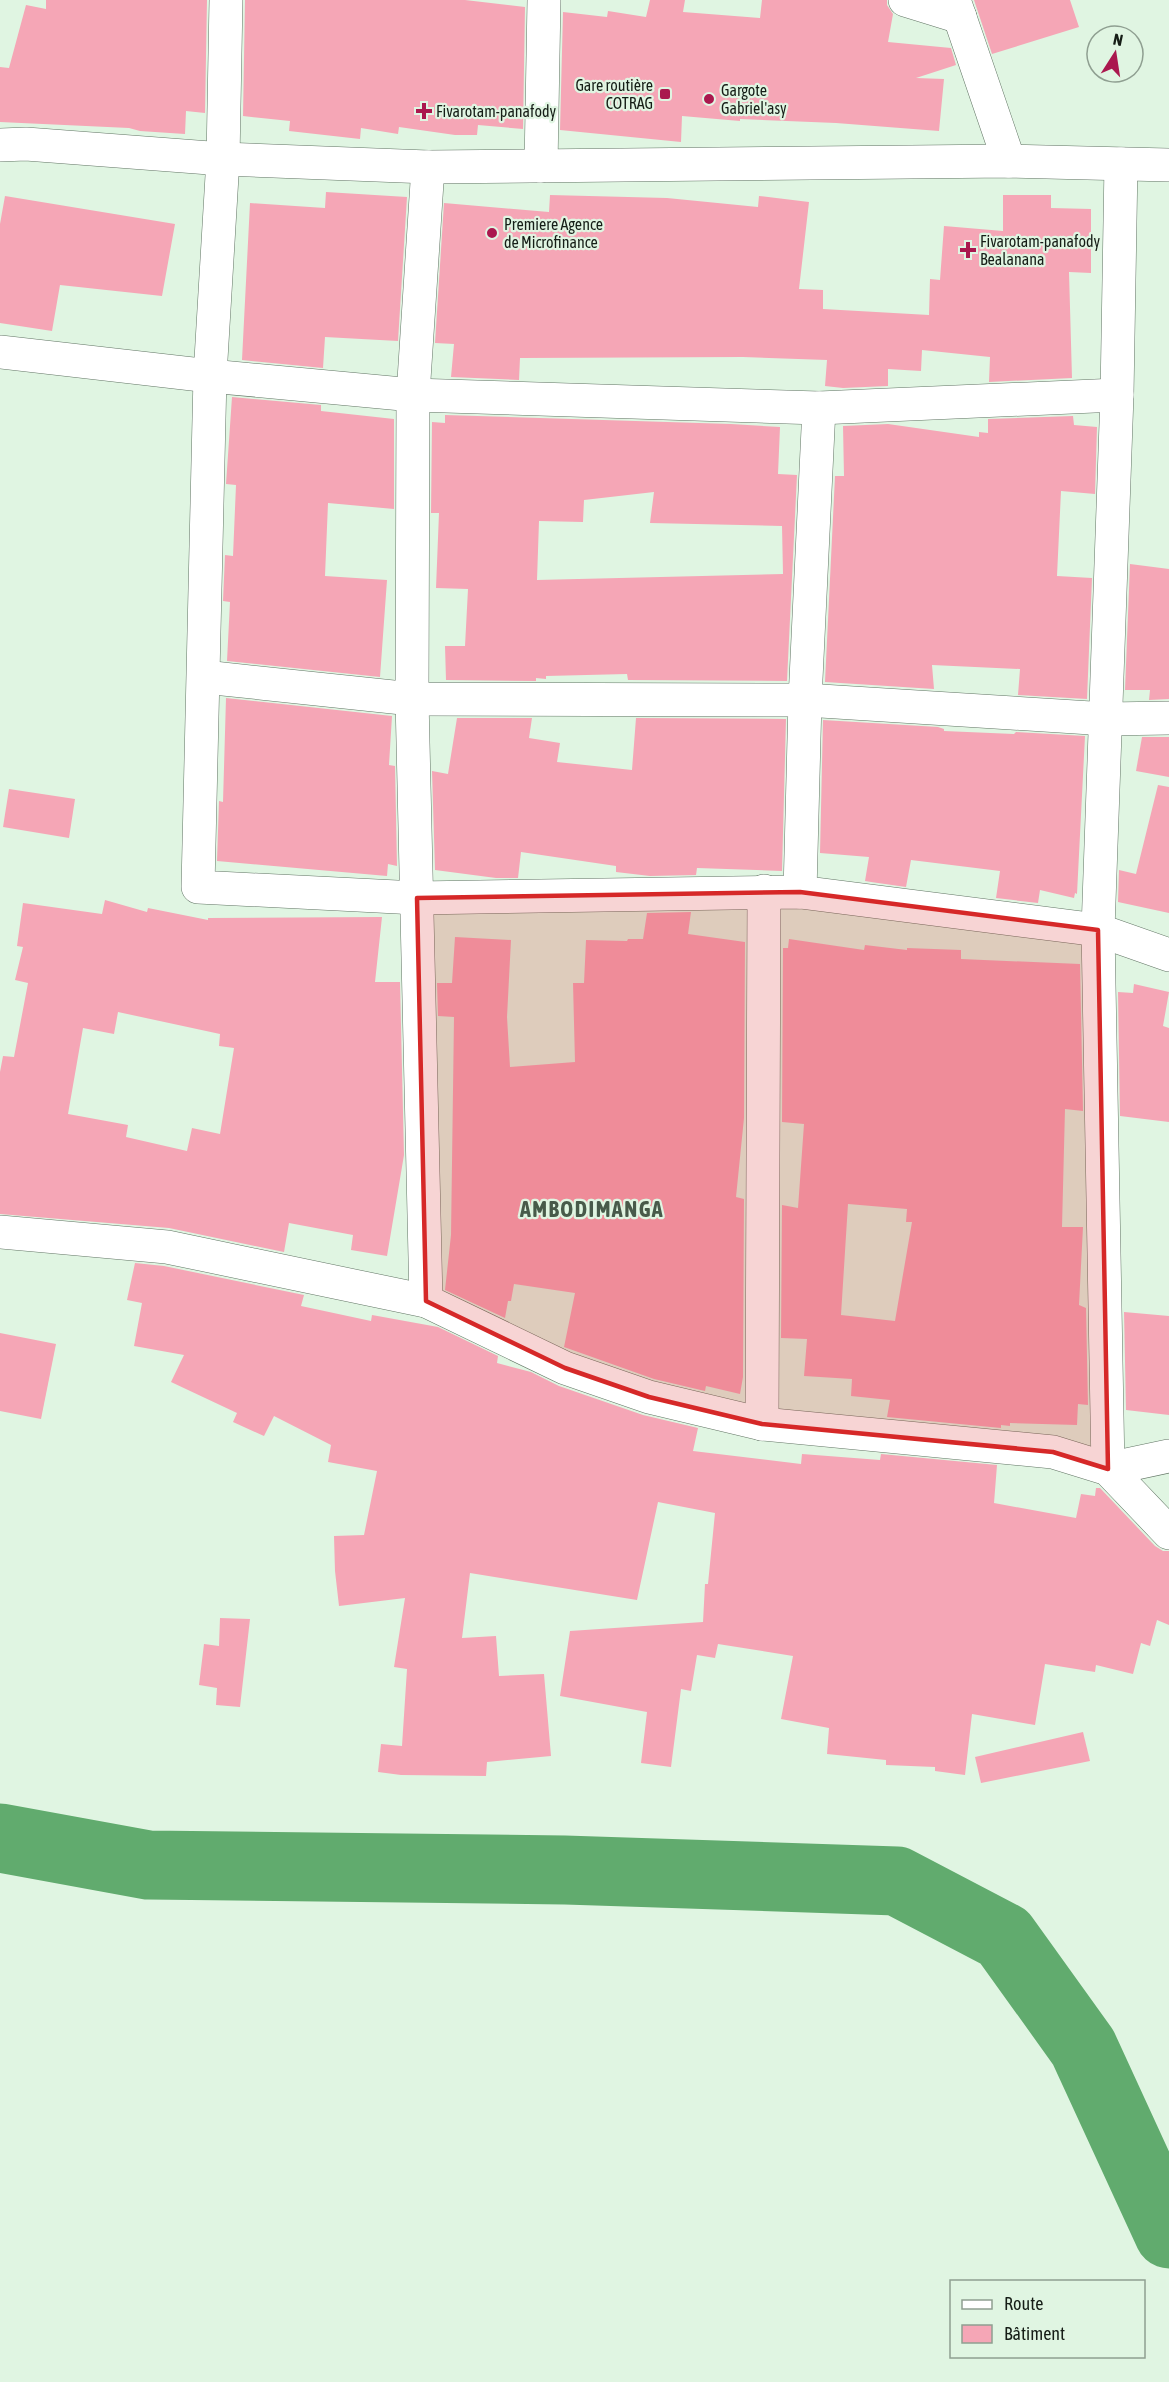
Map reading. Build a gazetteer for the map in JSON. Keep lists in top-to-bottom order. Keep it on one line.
{"districts":["AMBODIMANGA"],"places":{"transit":["Gare routière COTRAG"],"other":["Gargote Gabriel'asy","Premiere Agence de Microfinance"],"health":["Fivarotam-panafody","Fivarotam-panafody Bealanana"]},"legend":["Route","Bâtiment"],"north":"top"}
